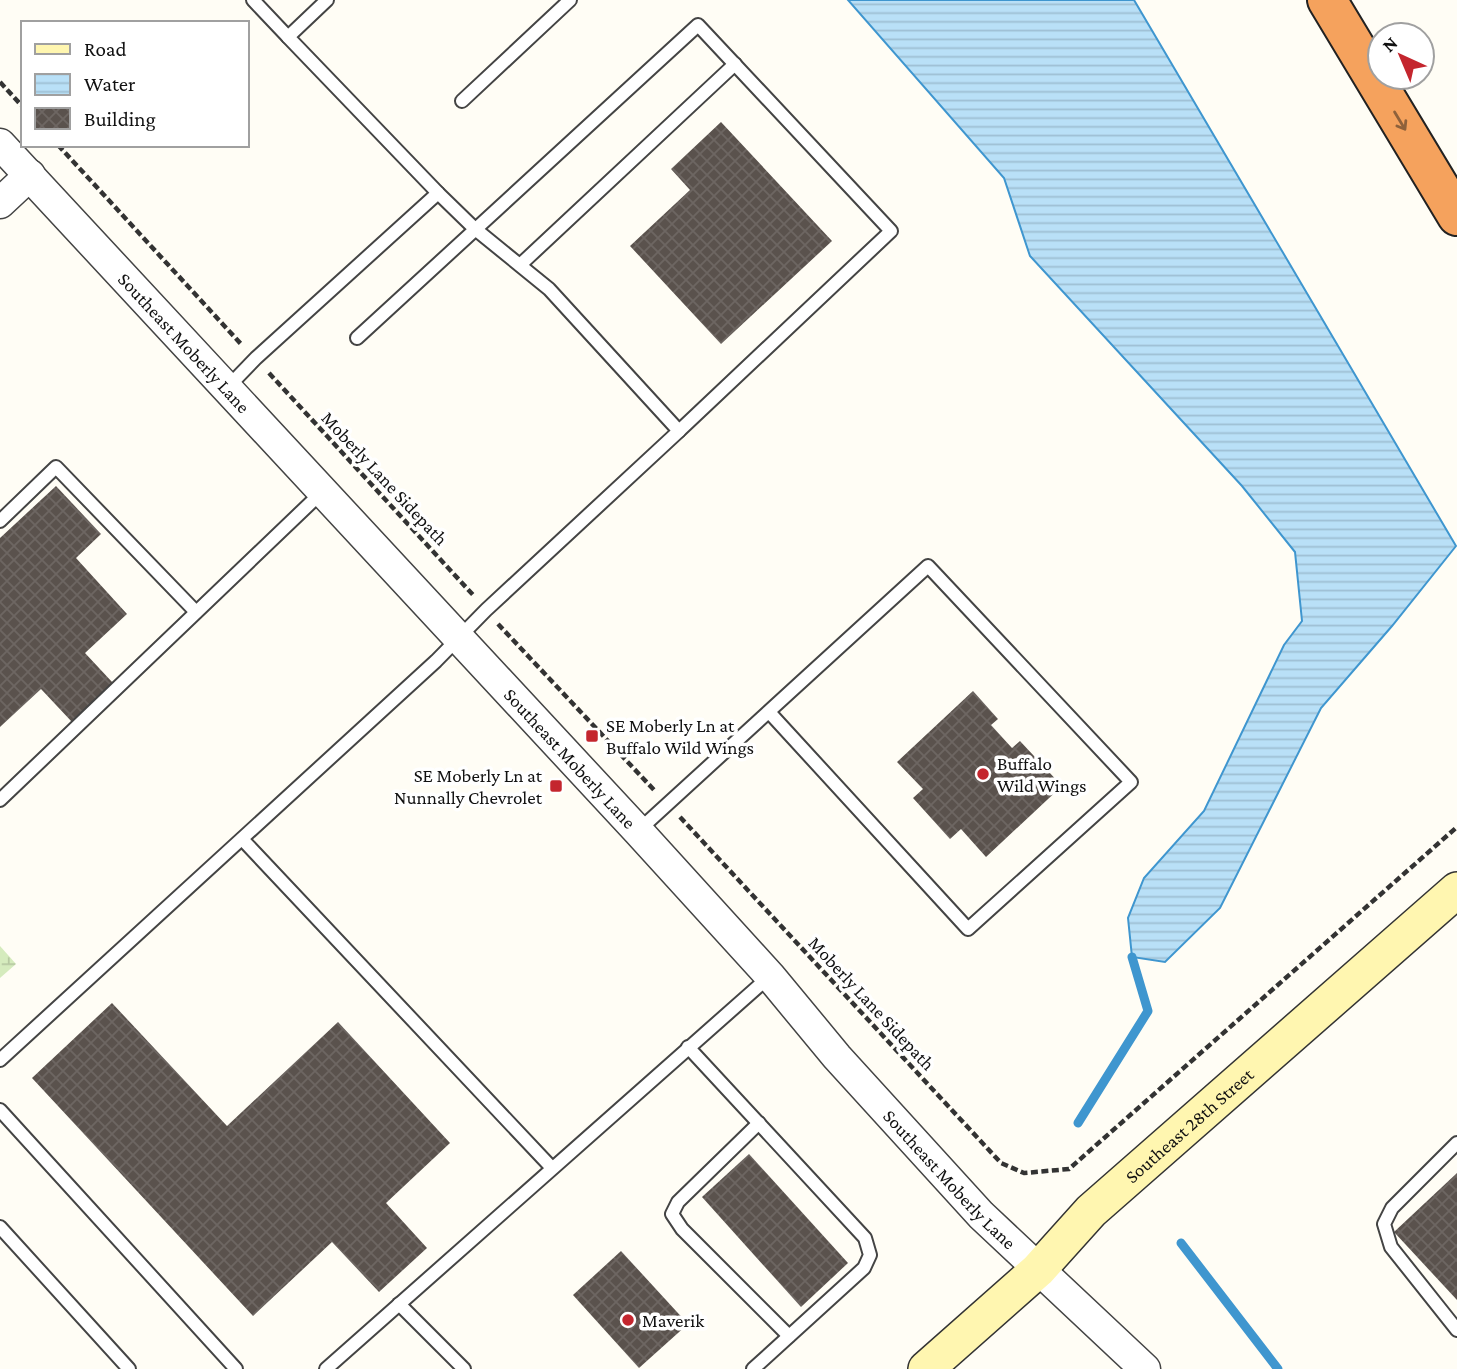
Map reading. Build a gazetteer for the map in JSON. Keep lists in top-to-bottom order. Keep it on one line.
{"streets":{"main road":["Southeast 28th Street"],"street":["Southeast Moberly Lane"],"path":["Moberly Lane Sidepath"]},"crossings":[["Southeast Moberly Lane","Southeast 28th Street"]],"places":{"transit":["SE Moberly Ln at Buffalo Wild Wings","SE Moberly Ln at Nunnally Chevrolet"],"other":["Buffalo Wild Wings","Maverik"]},"legend":["Road","Water","Building"],"north":"top left"}
